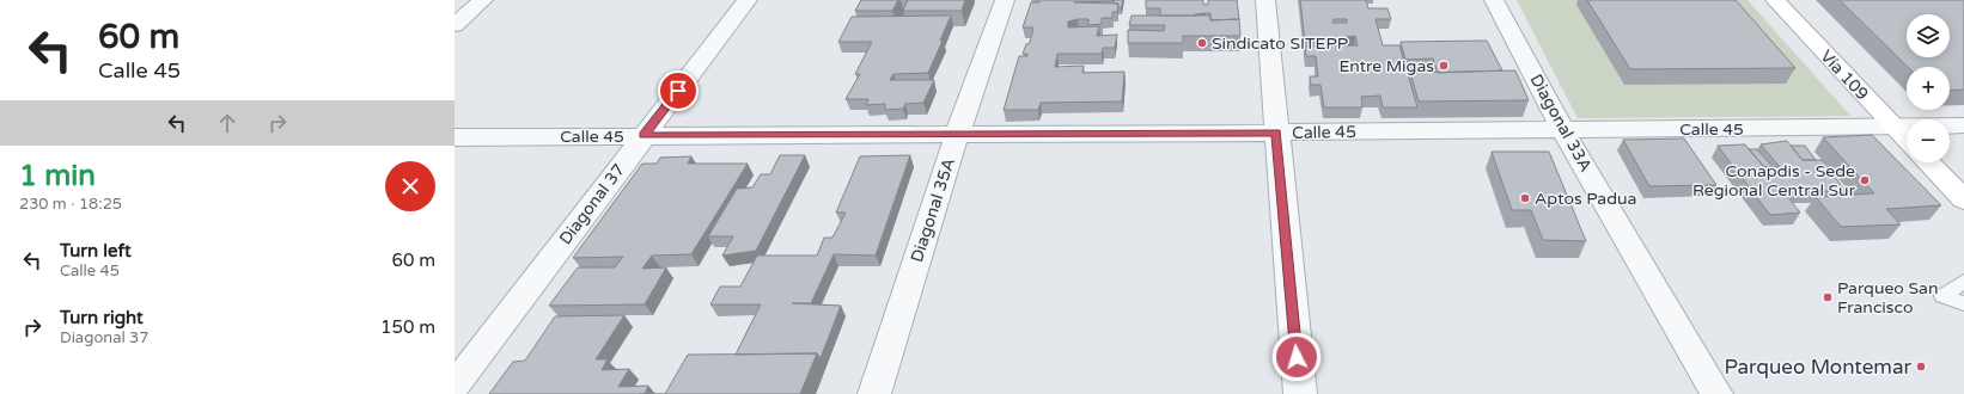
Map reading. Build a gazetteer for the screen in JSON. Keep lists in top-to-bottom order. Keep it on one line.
{"streets":{"main road":["Vía 109"],"street":["Diagonal 33A","Calle 45","Diagonal 37","Diagonal 35A"]},"crossings":[["Vía 109","Calle 45"],["Diagonal 33A","Calle 45"],["Calle 45","Diagonal 37"],["Calle 45","Diagonal 35A"]],"places":["Sindicato SITEPP","Entre Migas","Conapdis - Sede Regional Central Sur","Aptos Padua","Parqueo San Francisco","Parqueo Montemar"],"page":{"turn":["60 m","Calle 45"],"map_buttons":["+","−"],"heading":["1 min","230 m · 18:25"],"list":[{"name":"Turn left","note":"Calle 45","value":"60 m"},{"name":"Turn right","note":"Diagonal 37","value":"150 m"}]}}
